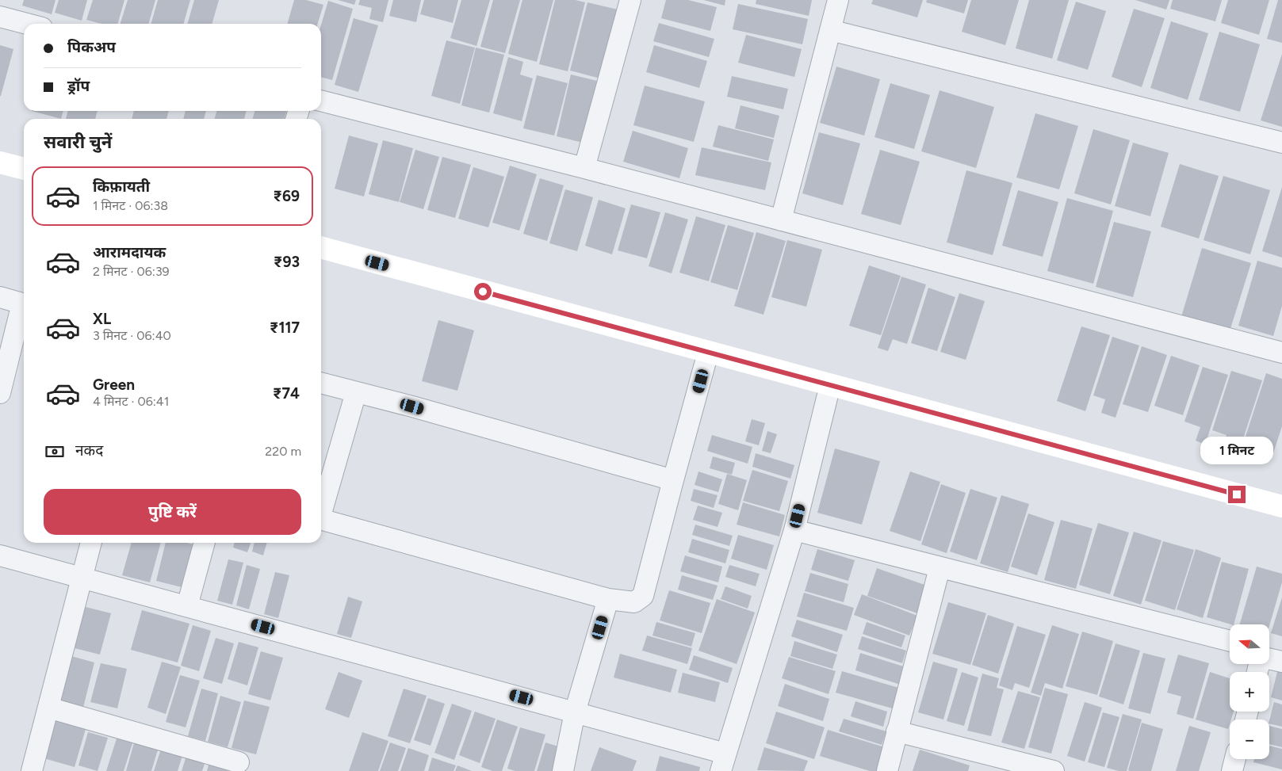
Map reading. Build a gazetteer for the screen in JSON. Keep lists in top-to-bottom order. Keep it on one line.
{"north":"left","page":{"banner":["पिकअप","ड्रॉप"],"heading":"सवारी चुनें","list":[{"name":"किफ़ायती","note":"1 मिनट · 06:38","value":"₹69"},{"name":"आरामदायक","note":"2 मिनट · 06:39","value":"₹93"},{"name":"XL","note":"3 मिनट · 06:40","value":"₹117"},{"name":"Green","note":"4 मिनट · 06:41","value":"₹74"}],"pay":["नकद","220 m"],"bubble":"1 मिनट","buttons":"पुष्टि करें","map_buttons":["+","−"]}}
